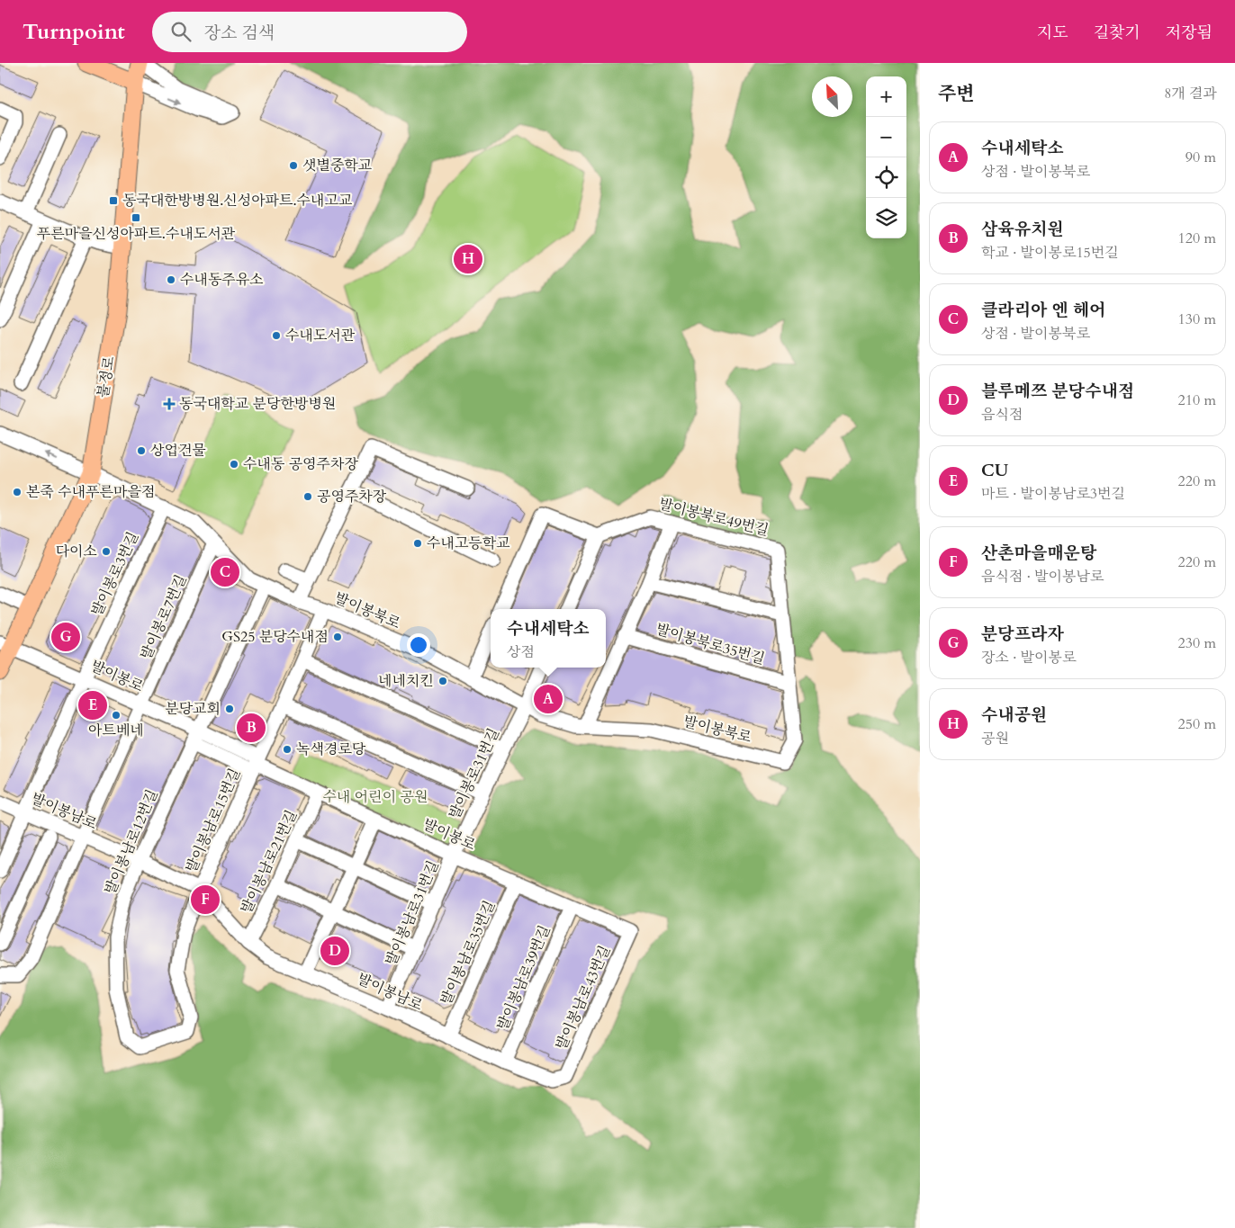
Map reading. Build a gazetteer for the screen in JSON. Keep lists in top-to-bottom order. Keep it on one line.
{"streets":{"main road":["불정로"],"street":["발이봉북로49번길","발이봉로3번길","발이봉북로","발이봉로7번길","발이봉북로35번길","발이봉로","발이봉로31번길","발이봉남로","발이봉남로15번길","발이봉남로12번길","발이봉남로21번길","발이봉남로31번길","발이봉남로35번길","발이봉남로39번길","발이봉남로43번길"]},"crossings":[["불정로","발이봉북로"],["불정로","발이봉로"],["발이봉북로49번길","발이봉북로"],["발이봉북로49번길","발이봉북로35번길"],["발이봉로3번길","발이봉북로"],["발이봉로3번길","발이봉로"],["발이봉로3번길","발이봉남로"],["발이봉북로","발이봉로7번길"],["발이봉북로","발이봉로31번길"],["발이봉북로","발이봉남로15번길"],["발이봉북로","발이봉남로12번길"],["발이봉로7번길","발이봉로"],["발이봉로7번길","발이봉남로"],["발이봉로","발이봉로31번길"],["발이봉로","발이봉남로15번길"],["발이봉로","발이봉남로12번길"],["발이봉로","발이봉남로21번길"],["발이봉로","발이봉남로31번길"],["발이봉로","발이봉남로35번길"],["발이봉로","발이봉남로39번길"],["발이봉로","발이봉남로43번길"],["발이봉로31번길","발이봉남로31번길"],["발이봉남로","발이봉남로15번길"],["발이봉남로","발이봉남로12번길"],["발이봉남로","발이봉남로21번길"],["발이봉남로","발이봉남로31번길"],["발이봉남로","발이봉남로35번길"],["발이봉남로","발이봉남로39번길"],["발이봉남로","발이봉남로43번길"],["발이봉남로15번길","발이봉남로12번길"]],"parks":["수내 어린이 공원"],"places":{"other":["샛별중학교","수내동주유소","수내도서관","상업건물","수내동 공영주차장","본죽 수내푸른마을점","공영주차장","수내고등학교","다이소","GS25 분당수내점","네네치킨","분당교회","아트베네","녹색경로당"],"transit":["동국대한방병원.신성아파트.수내고교","푸른마을신성아파트.수내도서관"],"health":["동국대학교 분당한방병원"]},"north":"top left","page":{"header":"Turnpoint","search":"장소 검색","nav":["지도","길찾기","저장됨"],"heading":["주변","8개 결과"],"map_buttons":["+","−"],"list":[{"mark":"A","name":"수내세탁소","note":"상점 · 발이봉북로","value":"90 m"},{"mark":"B","name":"삼육유치원","note":"학교 · 발이봉로15번길","value":"120 m"},{"mark":"C","name":"클라리아 엔 헤어","note":"상점 · 발이봉북로","value":"130 m"},{"mark":"D","name":"블루메쯔 분당수내점","note":"음식점","value":"210 m"},{"mark":"E","name":"CU","note":"마트 · 발이봉남로3번길","value":"220 m"},{"mark":"F","name":"산촌마을매운탕","note":"음식점 · 발이봉남로","value":"220 m"},{"mark":"G","name":"분당프라자","note":"장소 · 발이봉로","value":"230 m"},{"mark":"H","name":"수내공원","note":"공원","value":"250 m"}],"pins":["H","C","G","A","E","B","F","D"],"popup":["수내세탁소","상점"]}}
